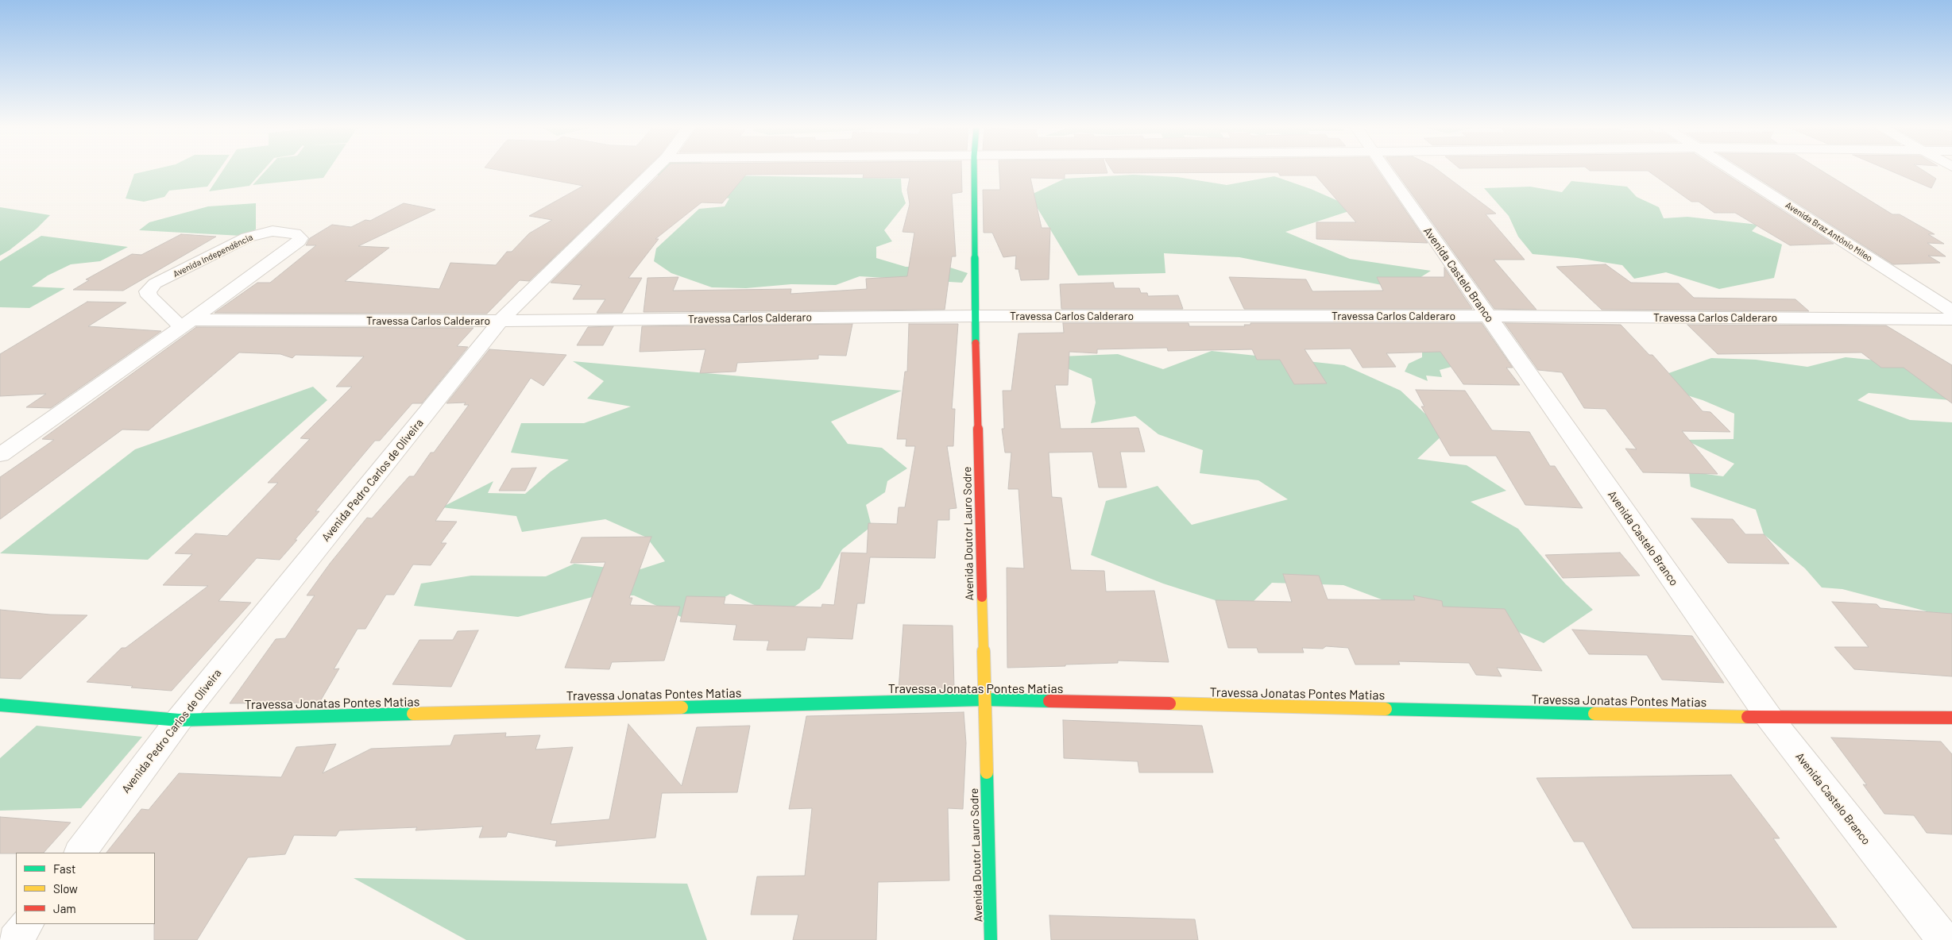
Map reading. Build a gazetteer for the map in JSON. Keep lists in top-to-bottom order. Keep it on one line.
{"streets":{"street":["Avenida Braz Antônio Mileo","Avenida Independência","Avenida Castelo Branco","Travessa Carlos Calderaro","Avenida Pedro Carlos de Oliveira","Avenida Doutor Lauro Sodre","Travessa Jonatas Pontes Matias"]},"crossings":[["Avenida Independência","Travessa Carlos Calderaro"],["Avenida Castelo Branco","Travessa Carlos Calderaro"],["Avenida Castelo Branco","Travessa Jonatas Pontes Matias"],["Travessa Carlos Calderaro","Avenida Pedro Carlos de Oliveira"],["Travessa Carlos Calderaro","Avenida Doutor Lauro Sodre"],["Avenida Pedro Carlos de Oliveira","Travessa Jonatas Pontes Matias"],["Avenida Doutor Lauro Sodre","Travessa Jonatas Pontes Matias"]],"legend":["Fast","Slow","Jam"]}
